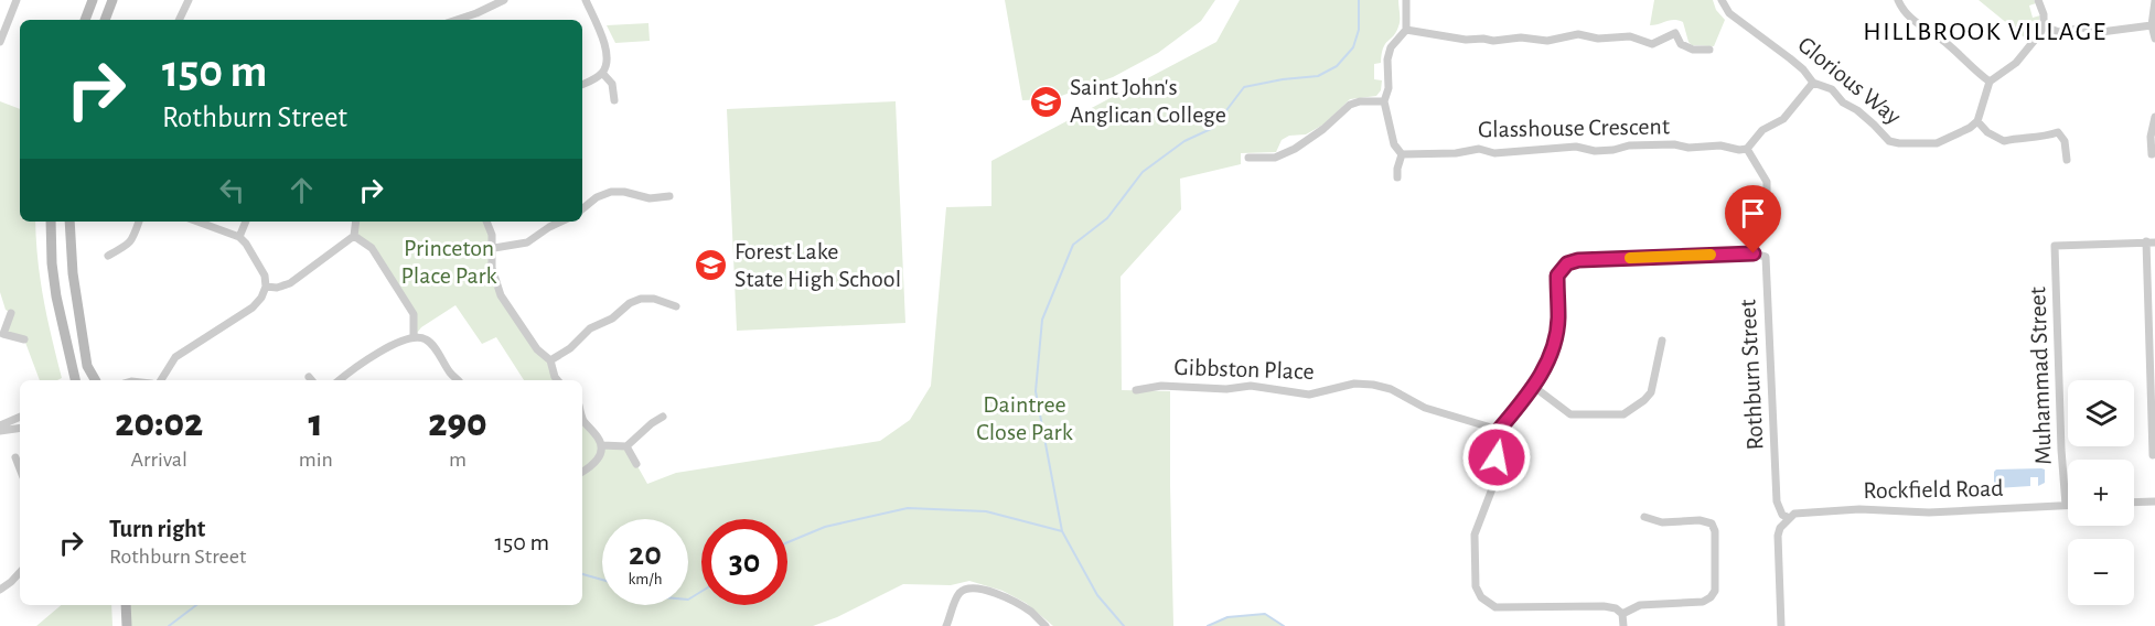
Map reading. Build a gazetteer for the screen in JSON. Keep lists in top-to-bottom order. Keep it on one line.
{"streets":{"street":["Glorious Way","Glasshouse Crescent","Gibbston Place","Rothburn Street","Muhammad Street","Rockfield Road"]},"crossings":[["Gibbston Place","Rothburn Street"],["Rothburn Street","Rockfield Road"],["Muhammad Street","Rockfield Road"]],"districts":["HILLBROOK VILLAGE"],"parks":["Princeton Place Park","Daintree Close Park"],"places":{"school or university":["Saint John's Anglican College","Forest Lake State High School"]},"page":{"turn":["150 m","Rothburn Street"],"map_buttons":["+","−"],"eta":["20:02","Arrival","1","min","290","m"],"list":[{"name":"Turn right","note":"Rothburn Street","value":"150 m"}],"speed":"20 km/h","limit":"30"}}
